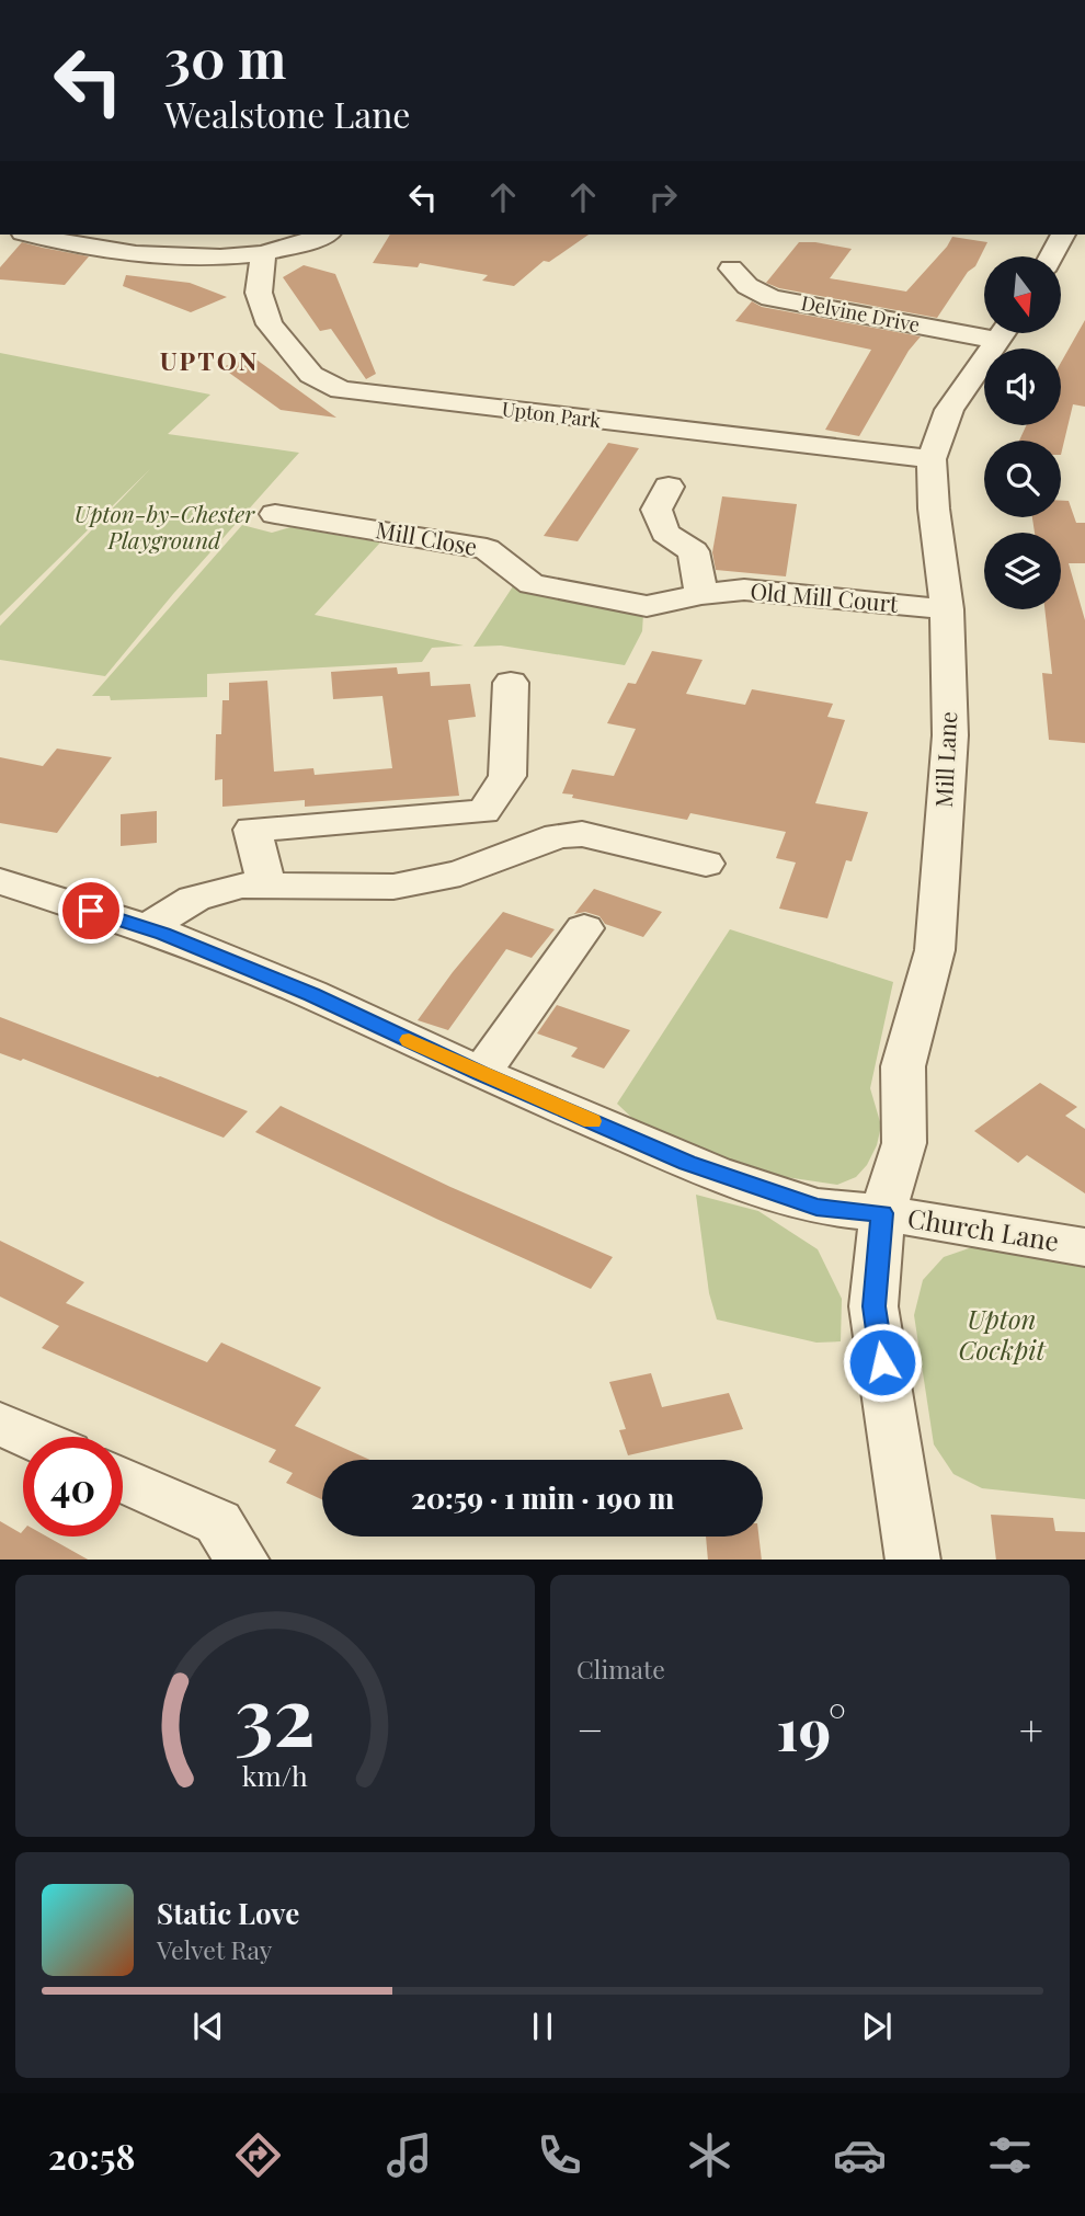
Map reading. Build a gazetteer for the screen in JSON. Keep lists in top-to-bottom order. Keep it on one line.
{"streets":{"street":["Delvine Drive","Upton Park","Mill Close","Old Mill Court","Mill Lane","Church Lane"]},"crossings":[["Upton Park","Mill Lane"],["Mill Close","Old Mill Court"],["Old Mill Court","Mill Lane"],["Mill Lane","Church Lane"]],"districts":["UPTON"],"parks":["Upton-by-Chester Playground","Upton Cockpit"],"north":"bottom","page":{"turn":["30 m","Wealstone Lane"],"limit":"40","trip":"20:59 · 1 min · 190 m","tile":"Climate","heat":["−","19°","+"],"song":["Static Love","Velvet Ray"],"tabs":"20:58","gauge":["32","km/h"]}}
